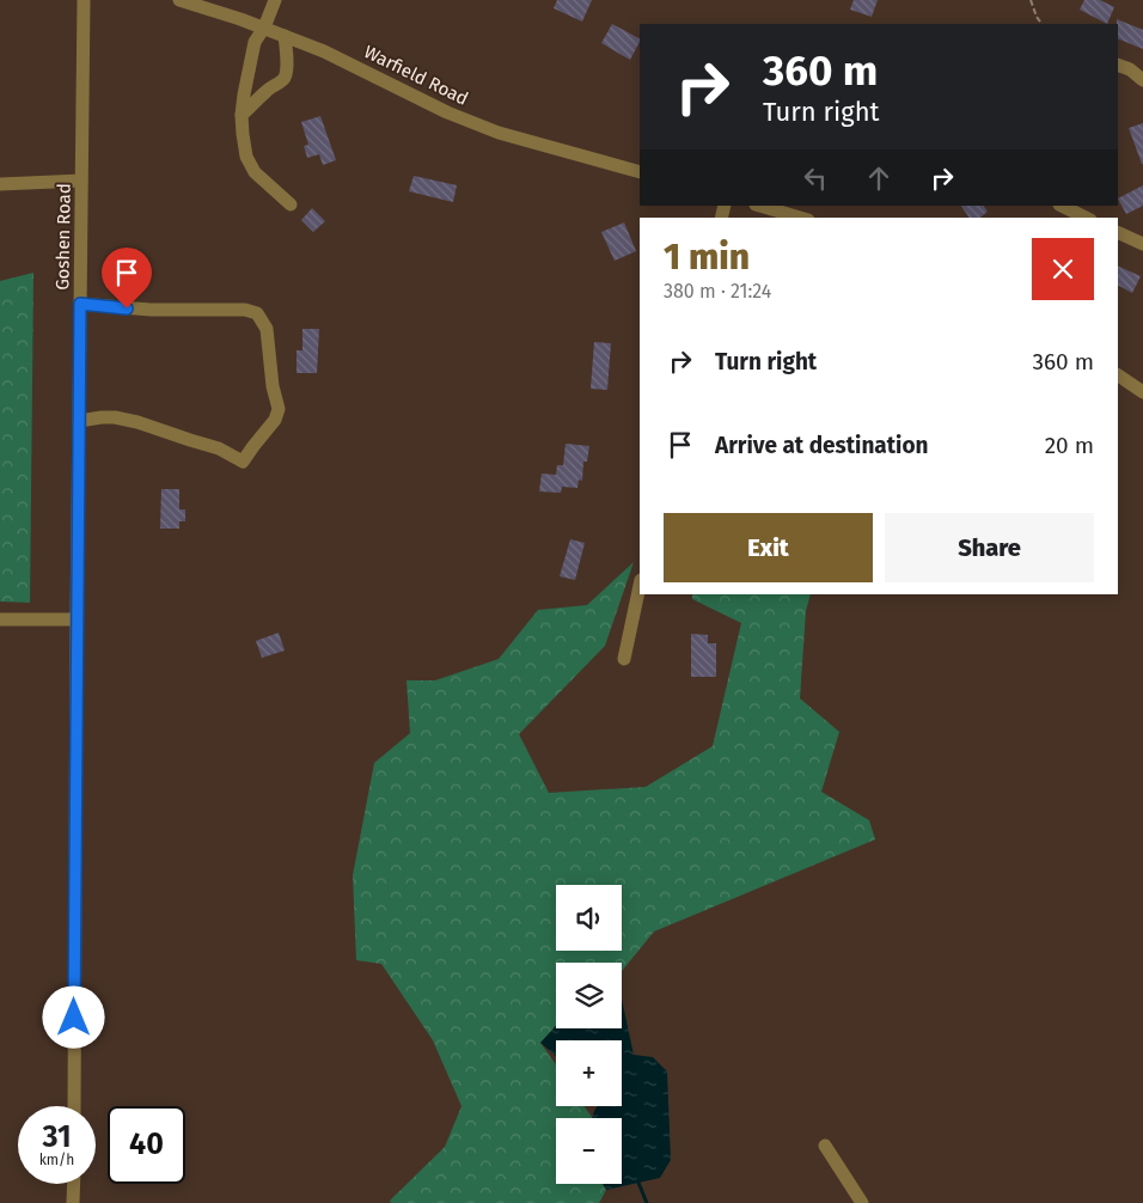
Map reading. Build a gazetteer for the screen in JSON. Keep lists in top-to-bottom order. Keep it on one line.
{"streets":{"street":["Warfield Road","Goshen Road"]},"page":{"turn":["360 m","Turn right"],"heading":["1 min","380 m · 21:24"],"list":[{"name":"Turn right","value":"360 m"},{"name":"Arrive at destination","value":"20 m"}],"buttons":["Exit","Share"],"map_buttons":["+","−"],"speed":"31 km/h","limit":"40"}}
